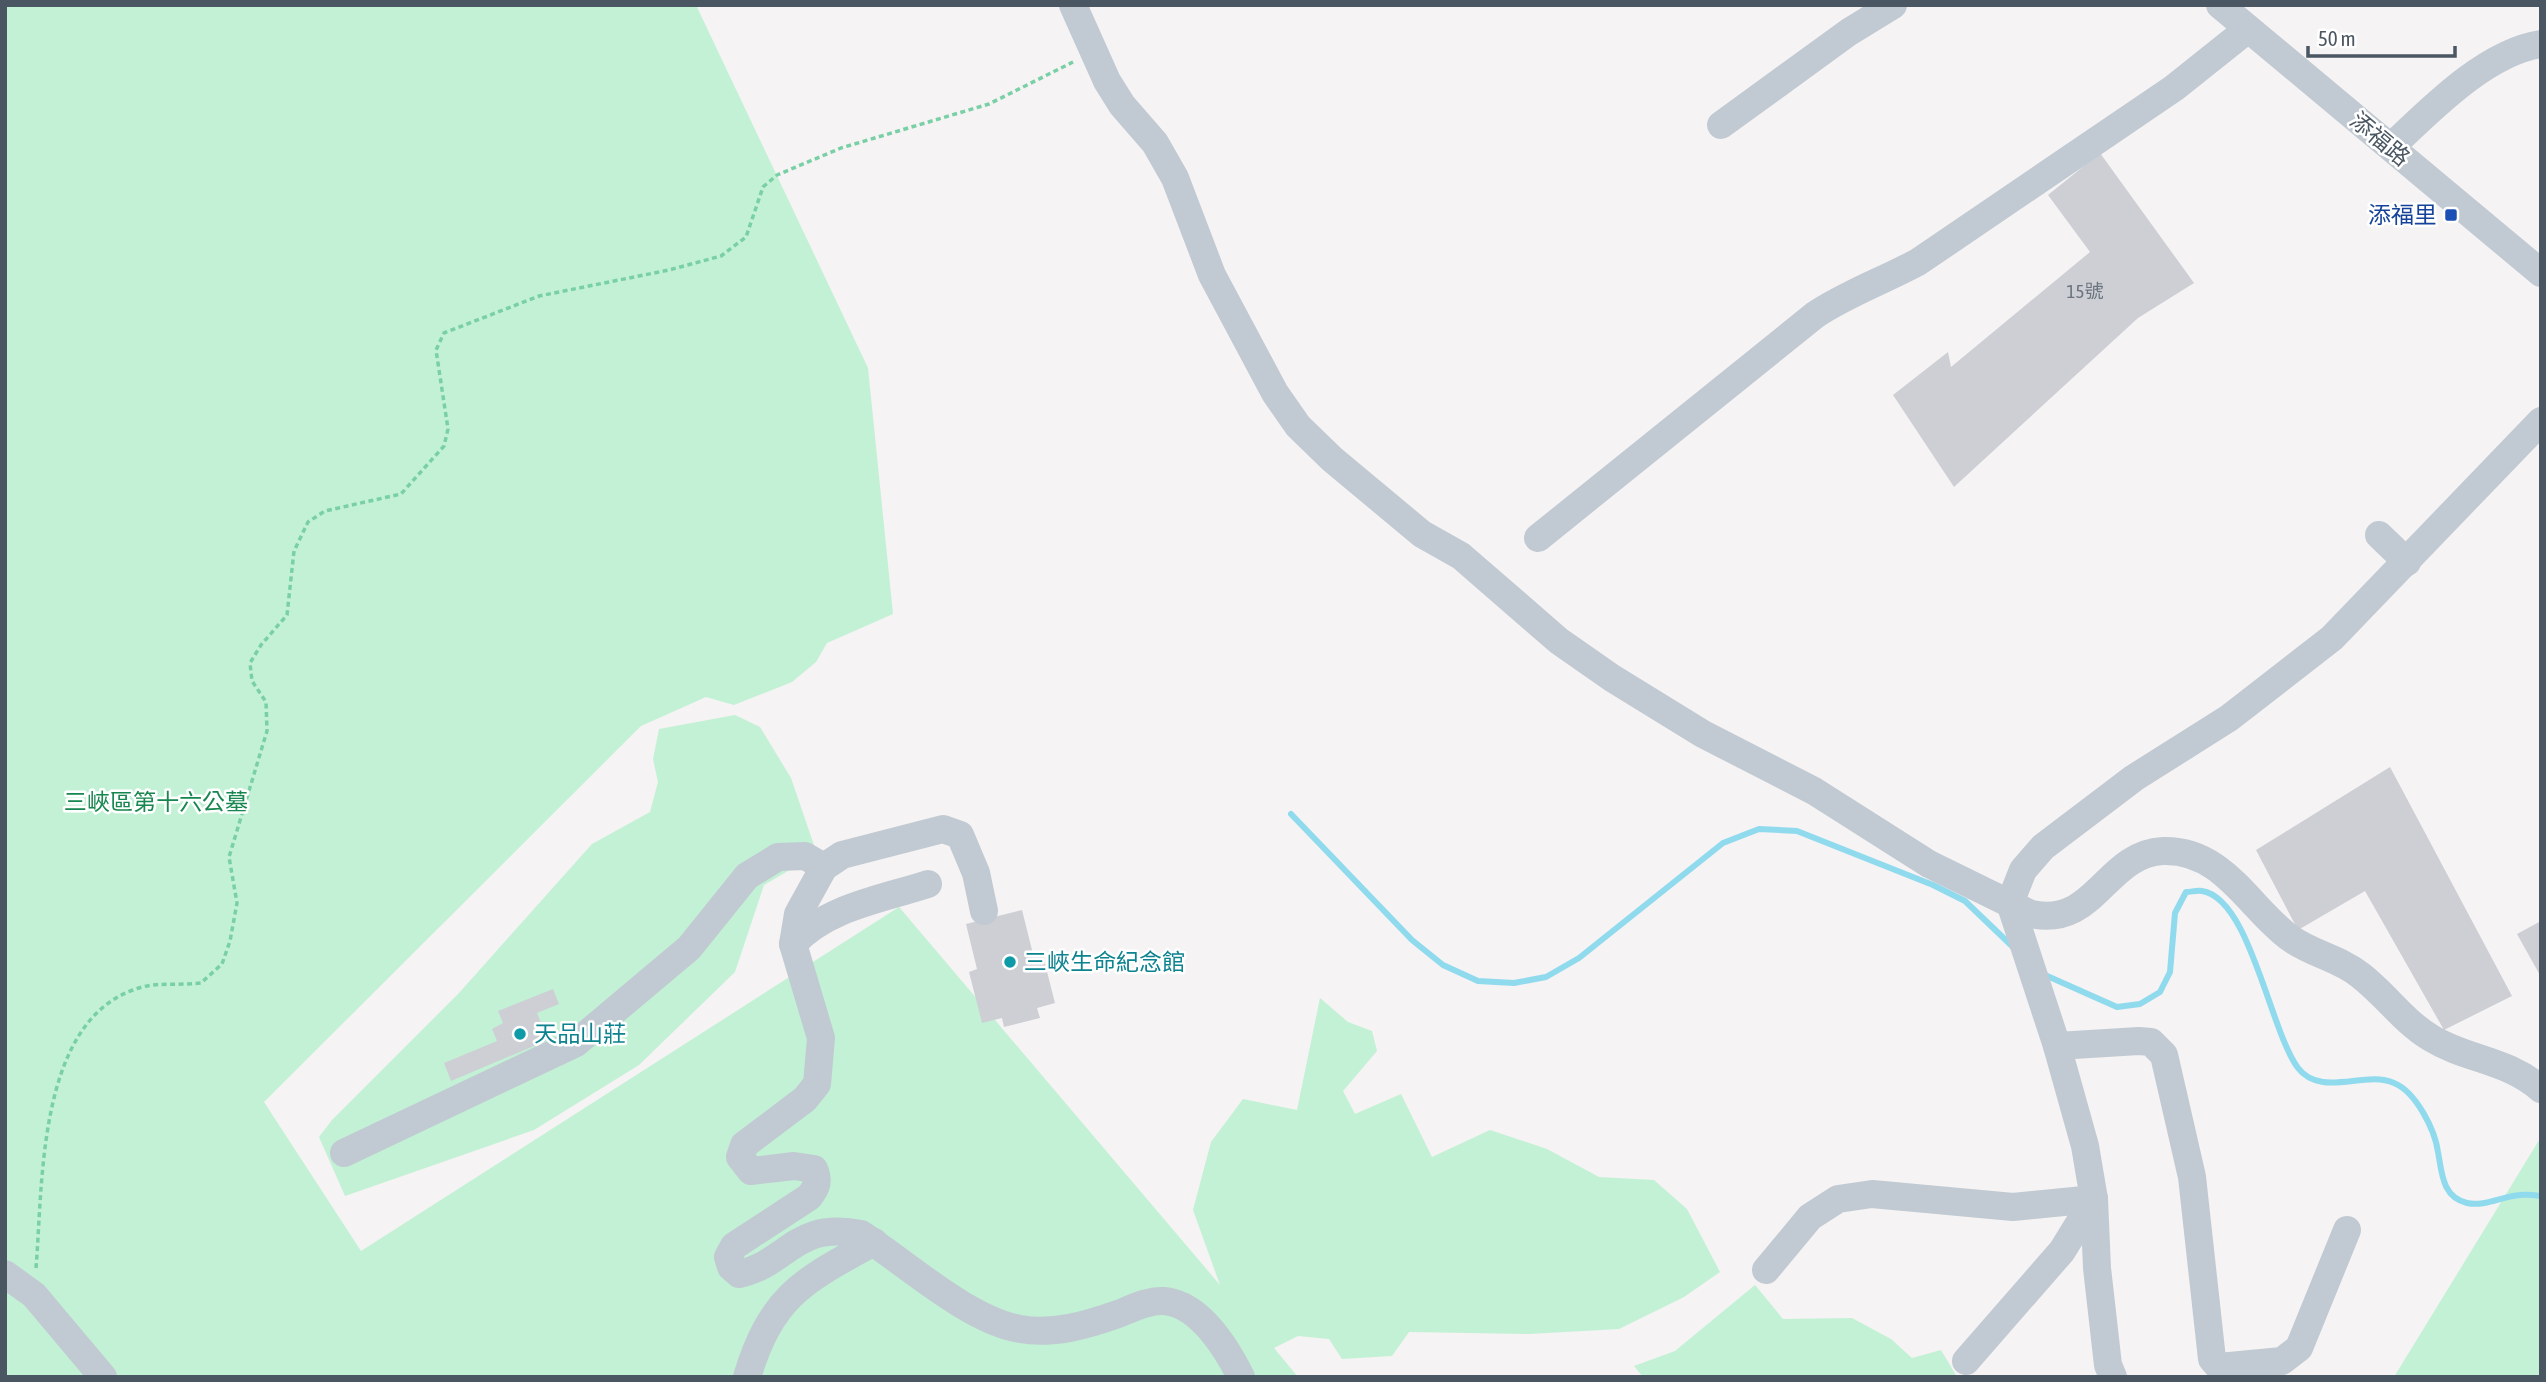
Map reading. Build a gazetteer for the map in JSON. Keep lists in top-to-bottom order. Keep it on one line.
{"streets":{"street":["添福路"]},"parks":["三峽區第十六公墓"],"places":{"transit":["添福里"],"other":["三峽生命紀念館","天品山莊"]},"house_numbers":["15號"],"scale_bar":"50 m"}
